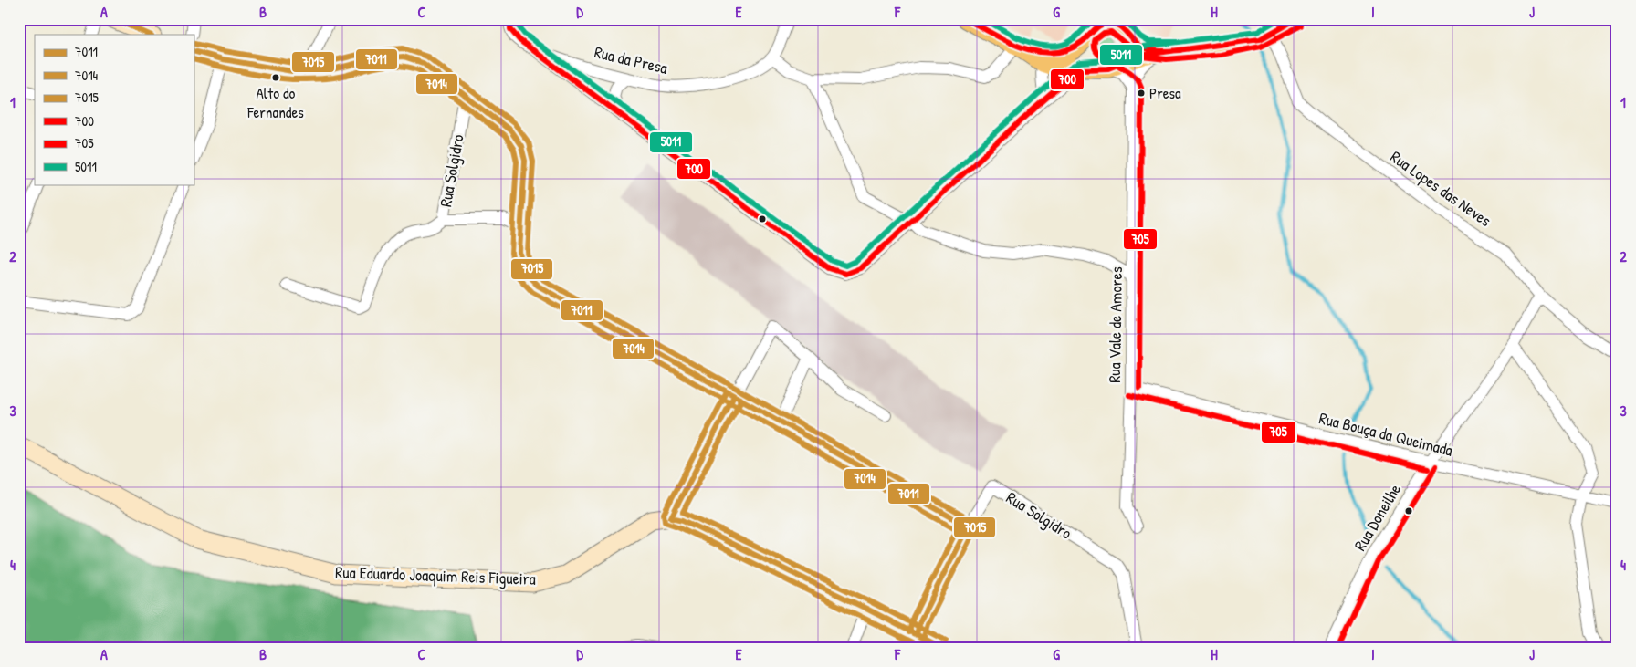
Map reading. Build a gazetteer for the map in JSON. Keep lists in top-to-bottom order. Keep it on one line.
{"streets":{"street":["Rua da Presa","Rua Solgidro","Rua Lopes das Neves","Rua Vale de Amores","Rua Bouça da Queimada","Rua Doneilhe","Rua Eduardo Joaquim Reis Figueira"]},"crossings":[["Rua Lopes das Neves","Rua Doneilhe"],["Rua Vale de Amores","Rua Bouça da Queimada"],["Rua Bouça da Queimada","Rua Doneilhe"]],"places":["Alto do Fernandes","Presa"],"lines":["transit line 7011","transit line 700","transit line 5011","transit line 705","transit line 7015","transit line 7014"],"legend":["7011","7014","7015","700","705","5011"],"grid":{"columns":["A","B","C","D","E","F","G","H","I","J"],"rows":["1","2","3","4"]}}
